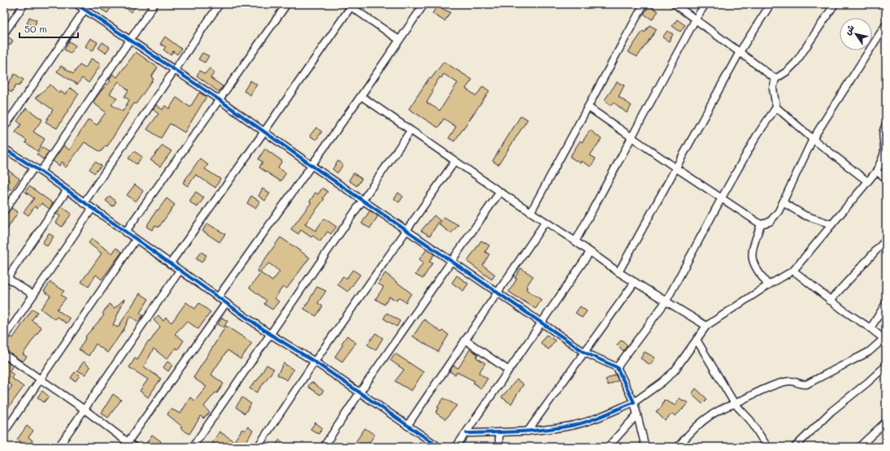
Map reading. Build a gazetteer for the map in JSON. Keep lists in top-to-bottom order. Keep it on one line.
{"scale_bar":"50 m","north":"top left"}
